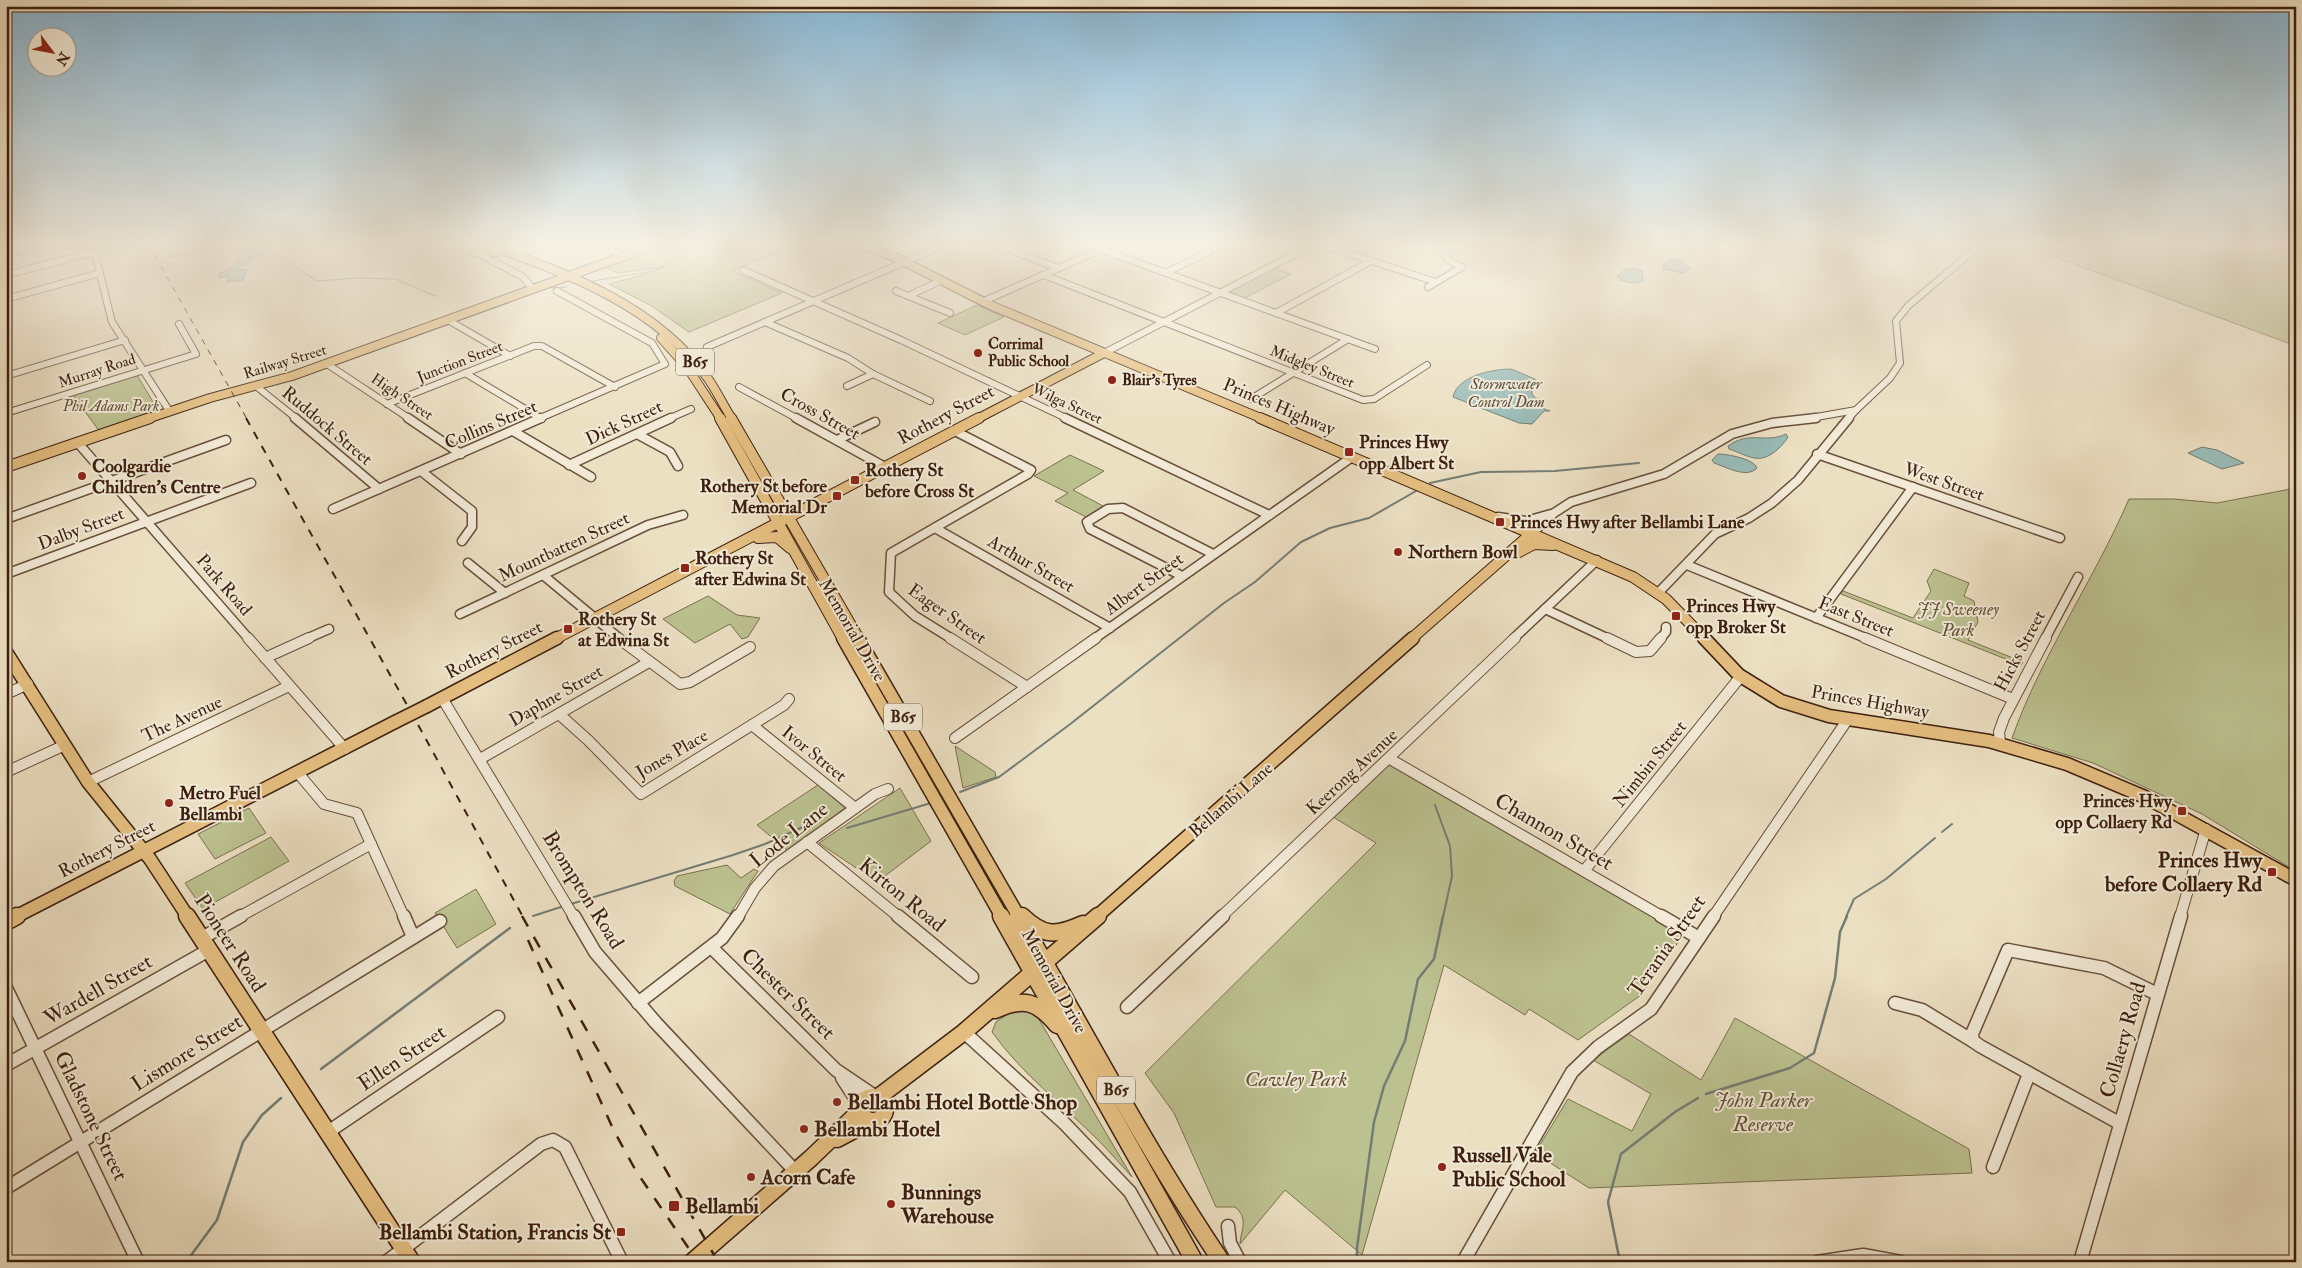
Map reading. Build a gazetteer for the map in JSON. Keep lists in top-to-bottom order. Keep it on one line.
{"streets":{"main road":["Railway Street","B65","Princes Highway","Rothery Street","Memorial Drive","Bellambi Lane","Pioneer Road"],"street":["Junction Street","Midgley Street","Murray Road","High Street","Wilga Street","Cross Street","Dick Street","Collins Street","Ruddock Street","West Street","Dalby Street","Mountbatten Street","Arthur Street","Albert Street","Park Road","Eager Street","East Street","Hicks Street","Daphne Street","The Avenue","Jones Place","Ivor Street","Nimbin Street","Keerong Avenue","Channon Street","Lode Lane","Brompton Road","Kirton Road","Terania Street","Wardell Street","Chester Street","Collaery Road","Lismore Street","Ellen Street","Gladstone Street"]},"crossings":[["Railway Street","High Street"],["Railway Street","Ruddock Street"],["Railway Street","Park Road"],["Junction Street","High Street"],["High Street","Collins Street"],["Wilga Street","Rothery Street"],["Wilga Street","Albert Street"],["Princes Highway","Rothery Street"],["Princes Highway","Albert Street"],["Princes Highway","Hicks Street"],["Princes Highway","Nimbin Street"],["Princes Highway","Keerong Avenue"],["Princes Highway","Bellambi Lane"],["Princes Highway","Terania Street"],["Princes Highway","Collaery Road"],["Cross Street","Rothery Street"],["Rothery Street","Park Road"],["Rothery Street","Eager Street"],["Rothery Street","Memorial Drive"],["Rothery Street","Brompton Road"],["Rothery Street","Pioneer Road"],["Collins Street","Ruddock Street"],["Dalby Street","Park Road"],["Arthur Street","Albert Street"],["Arthur Street","Eager Street"],["Albert Street","Eager Street"],["Park Road","The Avenue"],["East Street","Hicks Street"],["Memorial Drive","Bellambi Lane"],["Daphne Street","Jones Place"],["Daphne Street","Brompton Road"],["The Avenue","Pioneer Road"],["Jones Place","Ivor Street"],["Ivor Street","Lode Lane"],["Nimbin Street","Channon Street"],["Keerong Avenue","Channon Street"],["Bellambi Lane","Chester Street"],["Channon Street","Terania Street"],["Lode Lane","Brompton Road"],["Lode Lane","Kirton Road"],["Lode Lane","Chester Street"],["Pioneer Road","Wardell Street"],["Pioneer Road","Lismore Street"],["Pioneer Road","Ellen Street"],["Wardell Street","Gladstone Street"],["Lismore Street","Gladstone Street"]],"water":["Stormwater Control Dam"],"parks":["Phil Adams Park","JJ Sweeney Park","Cawley Park","John Parker Reserve"],"places":{"other":["Corrimal Public School","Blair's Tyres","Coolgardie Children's Centre","Northern Bowl","Metro Fuel Bellambi","Bellambi Hotel Bottle Shop","Bellambi Hotel","Russell Vale Public School","Acorn Cafe","Bunnings Warehouse"],"transit":["Princes Hwy opp Albert St","Rothery St before Cross St","Rothery St before Memorial Dr","Princes Hwy after Bellambi Lane","Rothery St after Edwina St","Princes Hwy opp Broker St","Rothery St at Edwina St","Princes Hwy opp Collaery Rd","Princes Hwy before Collaery Rd","Bellambi","Bellambi Station, Francis St"]},"north":"bottom right"}
